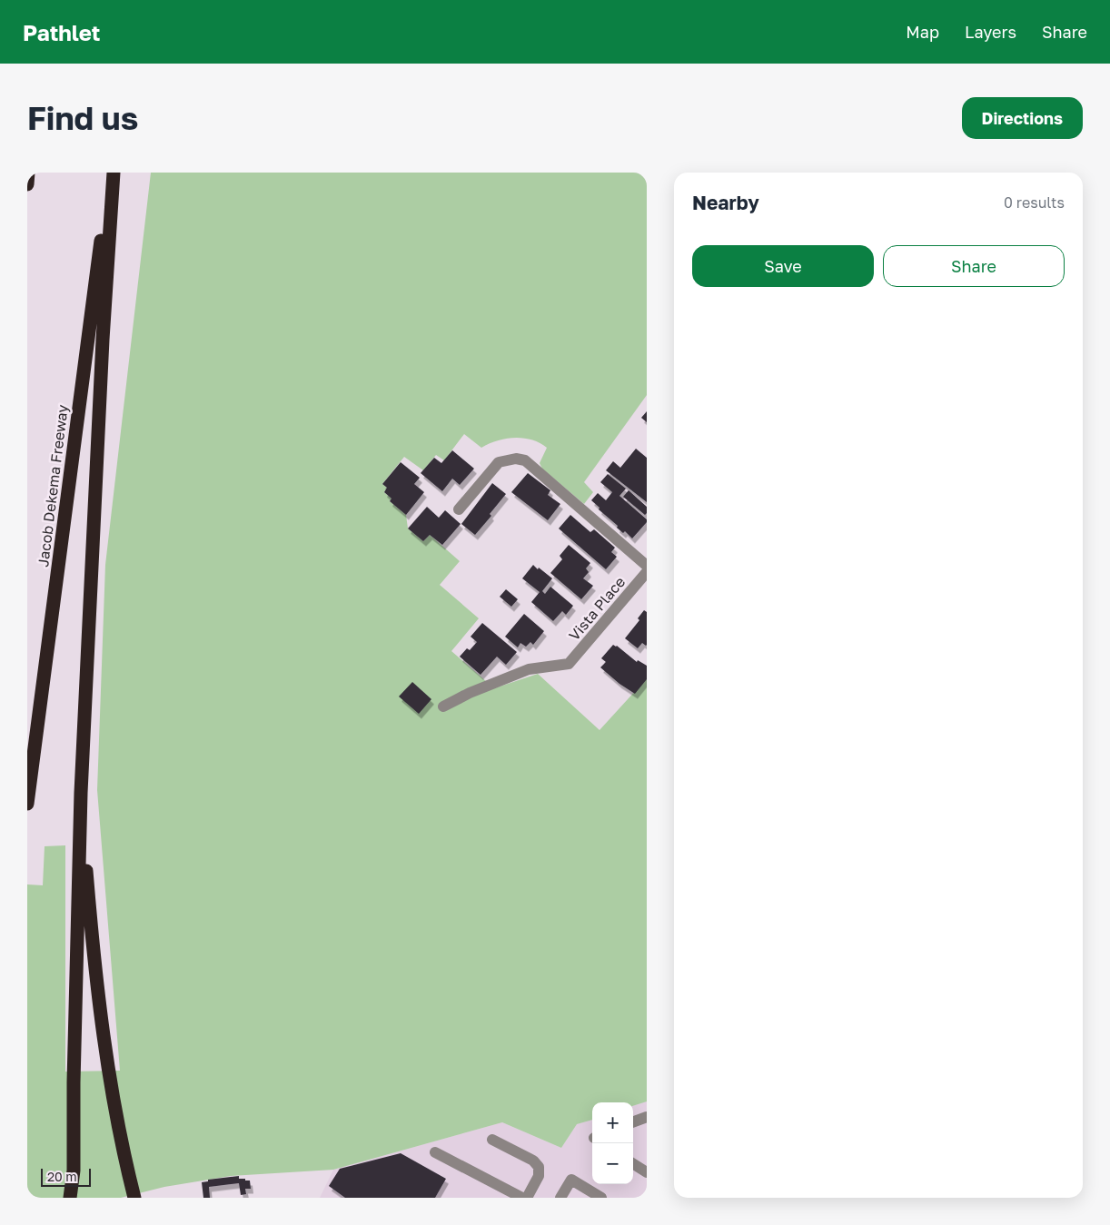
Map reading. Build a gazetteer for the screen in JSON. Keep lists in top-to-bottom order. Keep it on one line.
{"streets":{"highway":["Jacob Dekema Freeway"],"street":["Vista Place"]},"scale_bar":"20 m","page":{"header":"Pathlet","nav":["Map","Layers","Share"],"buttons":["Directions",["Save","Share"]],"title":"Find us","heading":["Nearby","0 results"],"map_buttons":["+","−"],"scale":"20 m"}}
